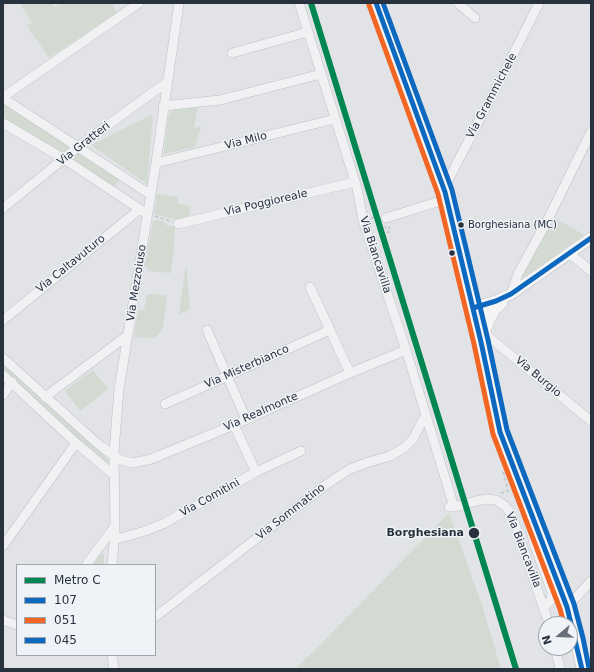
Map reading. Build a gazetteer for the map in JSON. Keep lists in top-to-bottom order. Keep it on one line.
{"streets":{"street":["Via Grammichele","Via Milo","Via Gratteri","Via Poggioreale","Via Biancavilla","Via Caltavuturo","Via Mezzoiuso","Via Misterbianco","Via Burgio","Via Realmonte","Via Comitini","Via Sommatino"]},"crossings":[["Via Milo","Via Biancavilla"],["Via Milo","Via Mezzoiuso"],["Via Gratteri","Via Mezzoiuso"],["Via Poggioreale","Via Biancavilla"],["Via Biancavilla","Via Realmonte"],["Via Biancavilla","Via Sommatino"],["Via Caltavuturo","Via Mezzoiuso"],["Via Mezzoiuso","Via Realmonte"],["Via Mezzoiuso","Via Comitini"]],"places":["Borghesiana (MC)","Borghesiana"],"lines":["metro line C","transit line 107","transit line 045","transit line 051"],"legend":["Metro C","107","051","045"],"north":"left"}
